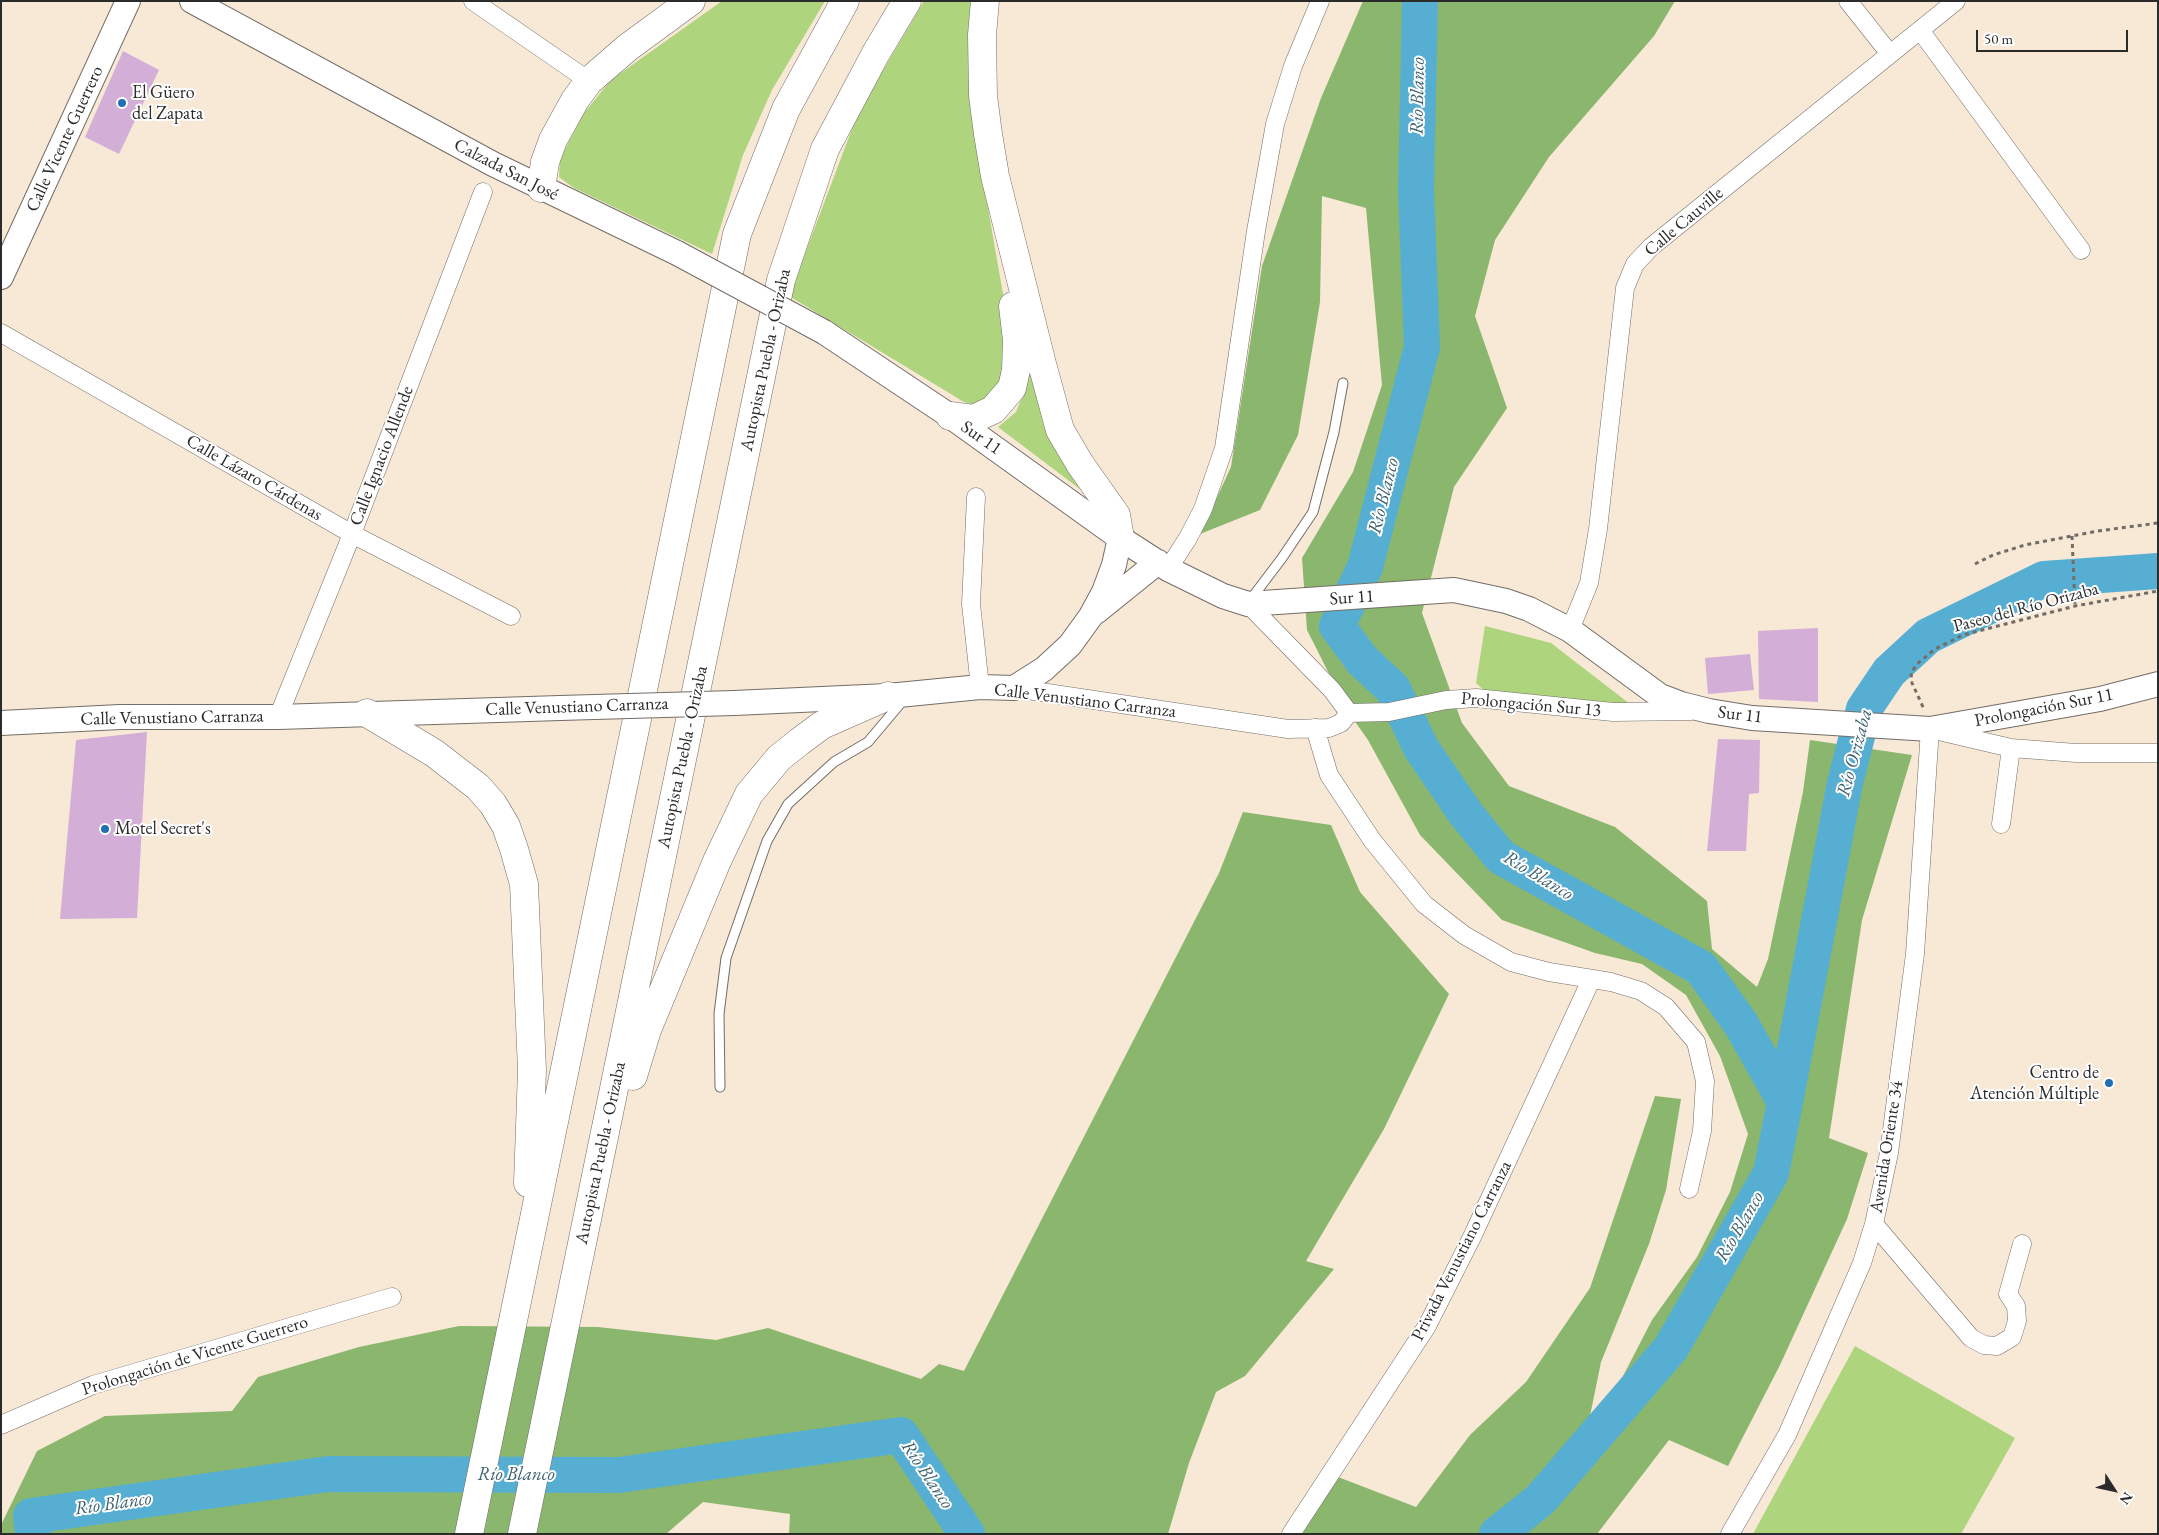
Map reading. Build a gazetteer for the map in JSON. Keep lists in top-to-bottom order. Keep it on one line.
{"streets":{"highway":["Autopista Puebla - Orizaba"],"main road":["Calle Vicente Guerrero","Calzada San José","Sur 11","Calle Venustiano Carranza","Prolongación Sur 11"],"street":["Calle Cauville","Calle Ignacio Allende","Calle Lázaro Cárdenas","Prolongación Sur 13","Avenida Oriente 34","Privada Venustiano Carranza","Prolongación de Vicente Guerrero"],"path":["Paseo del Río Orizaba"]},"crossings":[["Calzada San José","Sur 11"],["Calle Cauville","Sur 11"],["Sur 11","Paseo del Río Orizaba"],["Sur 11","Prolongación Sur 13"],["Sur 11","Prolongación Sur 11"],["Sur 11","Avenida Oriente 34"],["Calle Ignacio Allende","Calle Lázaro Cárdenas"],["Calle Ignacio Allende","Calle Venustiano Carranza"],["Paseo del Río Orizaba","Prolongación Sur 11"],["Paseo del Río Orizaba","Avenida Oriente 34"],["Calle Venustiano Carranza","Prolongación Sur 13"],["Prolongación Sur 11","Avenida Oriente 34"]],"water":["Río Blanco","Río Orizaba"],"places":["El Güero del Zapata","Motel Secret's","Centro de Atención Múltiple"],"scale_bar":"50 m","north":"bottom right"}
